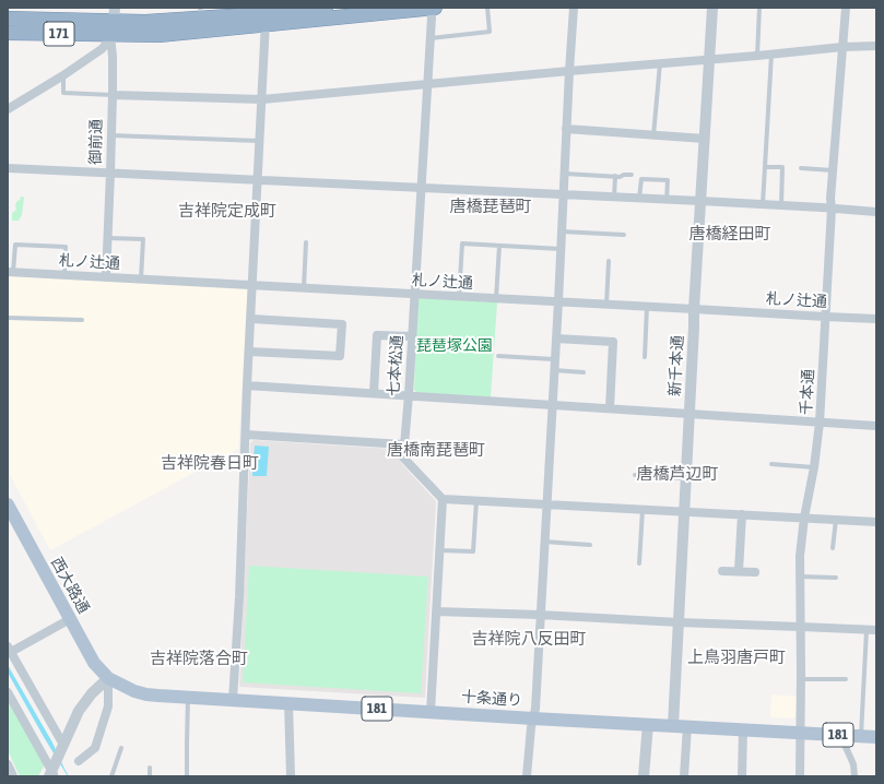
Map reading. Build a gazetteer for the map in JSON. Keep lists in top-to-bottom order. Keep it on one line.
{"streets":{"highway":["171"],"main road":["西大路通","十条通り","181"],"street":["御前通","札ノ辻通","七本松通","新千本通","千本通"]},"crossings":[["171","御前通"],["171","七本松通"],["御前通","札ノ辻通"],["札ノ辻通","七本松通"],["札ノ辻通","新千本通"],["札ノ辻通","千本通"],["新千本通","十条通り"],["千本通","十条通り"],["西大路通","十条通り"]],"districts":["唐橋琵琶町","吉祥院定成町","唐橋経田町","唐橋南琵琶町","吉祥院春日町","唐橋芦辺町","吉祥院八反田町","上鳥羽唐戸町","吉祥院落合町"],"parks":["琵琶塚公園"]}
